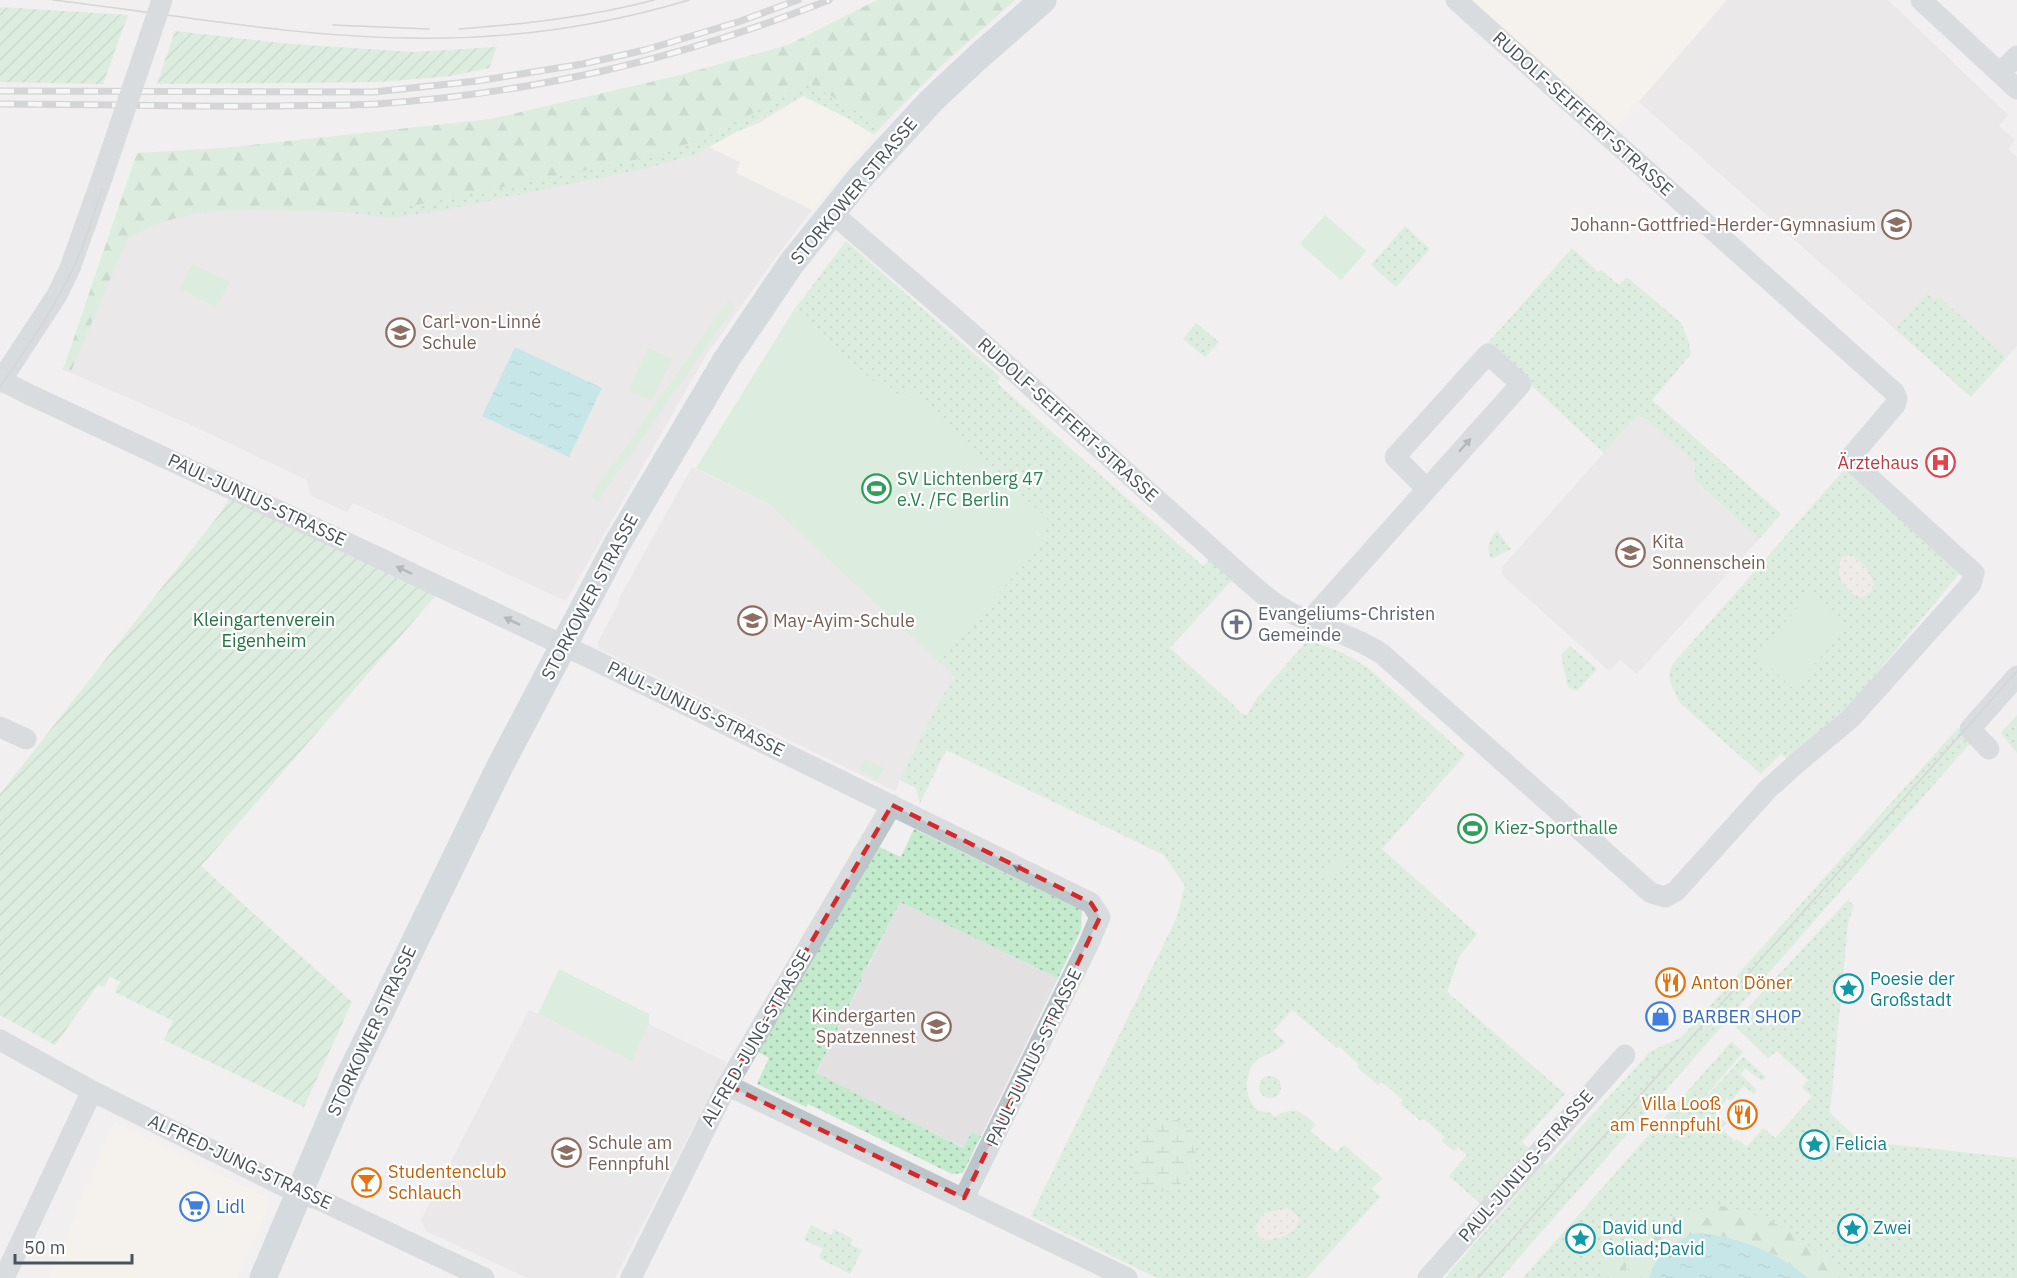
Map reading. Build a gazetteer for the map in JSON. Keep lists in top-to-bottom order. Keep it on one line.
{"streets":{"main road":["STORKOWER STRASSE"],"street":["RUDOLF-SEIFFERT-STRASSE","PAUL-JUNIUS-STRASSE","ALFRED-JUNG-STRASSE"]},"crossings":[["RUDOLF-SEIFFERT-STRASSE","STORKOWER STRASSE"],["STORKOWER STRASSE","PAUL-JUNIUS-STRASSE"],["STORKOWER STRASSE","ALFRED-JUNG-STRASSE"],["PAUL-JUNIUS-STRASSE","ALFRED-JUNG-STRASSE"]],"parks":["Kleingartenverein Eigenheim"],"places":{"school or university":["Johann-Gottfried-Herder-Gymnasium","Carl-von-Linné Schule","Kita Sonnenschein","May-Ayim-Schule","Kindergarten Spatzennest","Schule am Fennpfuhl"],"hospital":["Ärztehaus"],"sports":["SV Lichtenberg 47 e.V. /FC Berlin","Kiez-Sporthalle"],"church":["Evangeliums-Christen Gemeinde"],"restaurant":["Anton Döner","Villa Looß am Fennpfuhl"],"place":["Poesie der Großstadt","Felicia","Zwei","David und Goliad;David"],"shop":["BARBER SHOP"],"bar":["Studentenclub Schlauch"],"supermarket":["Lidl"]},"scale_bar":"50 m"}
